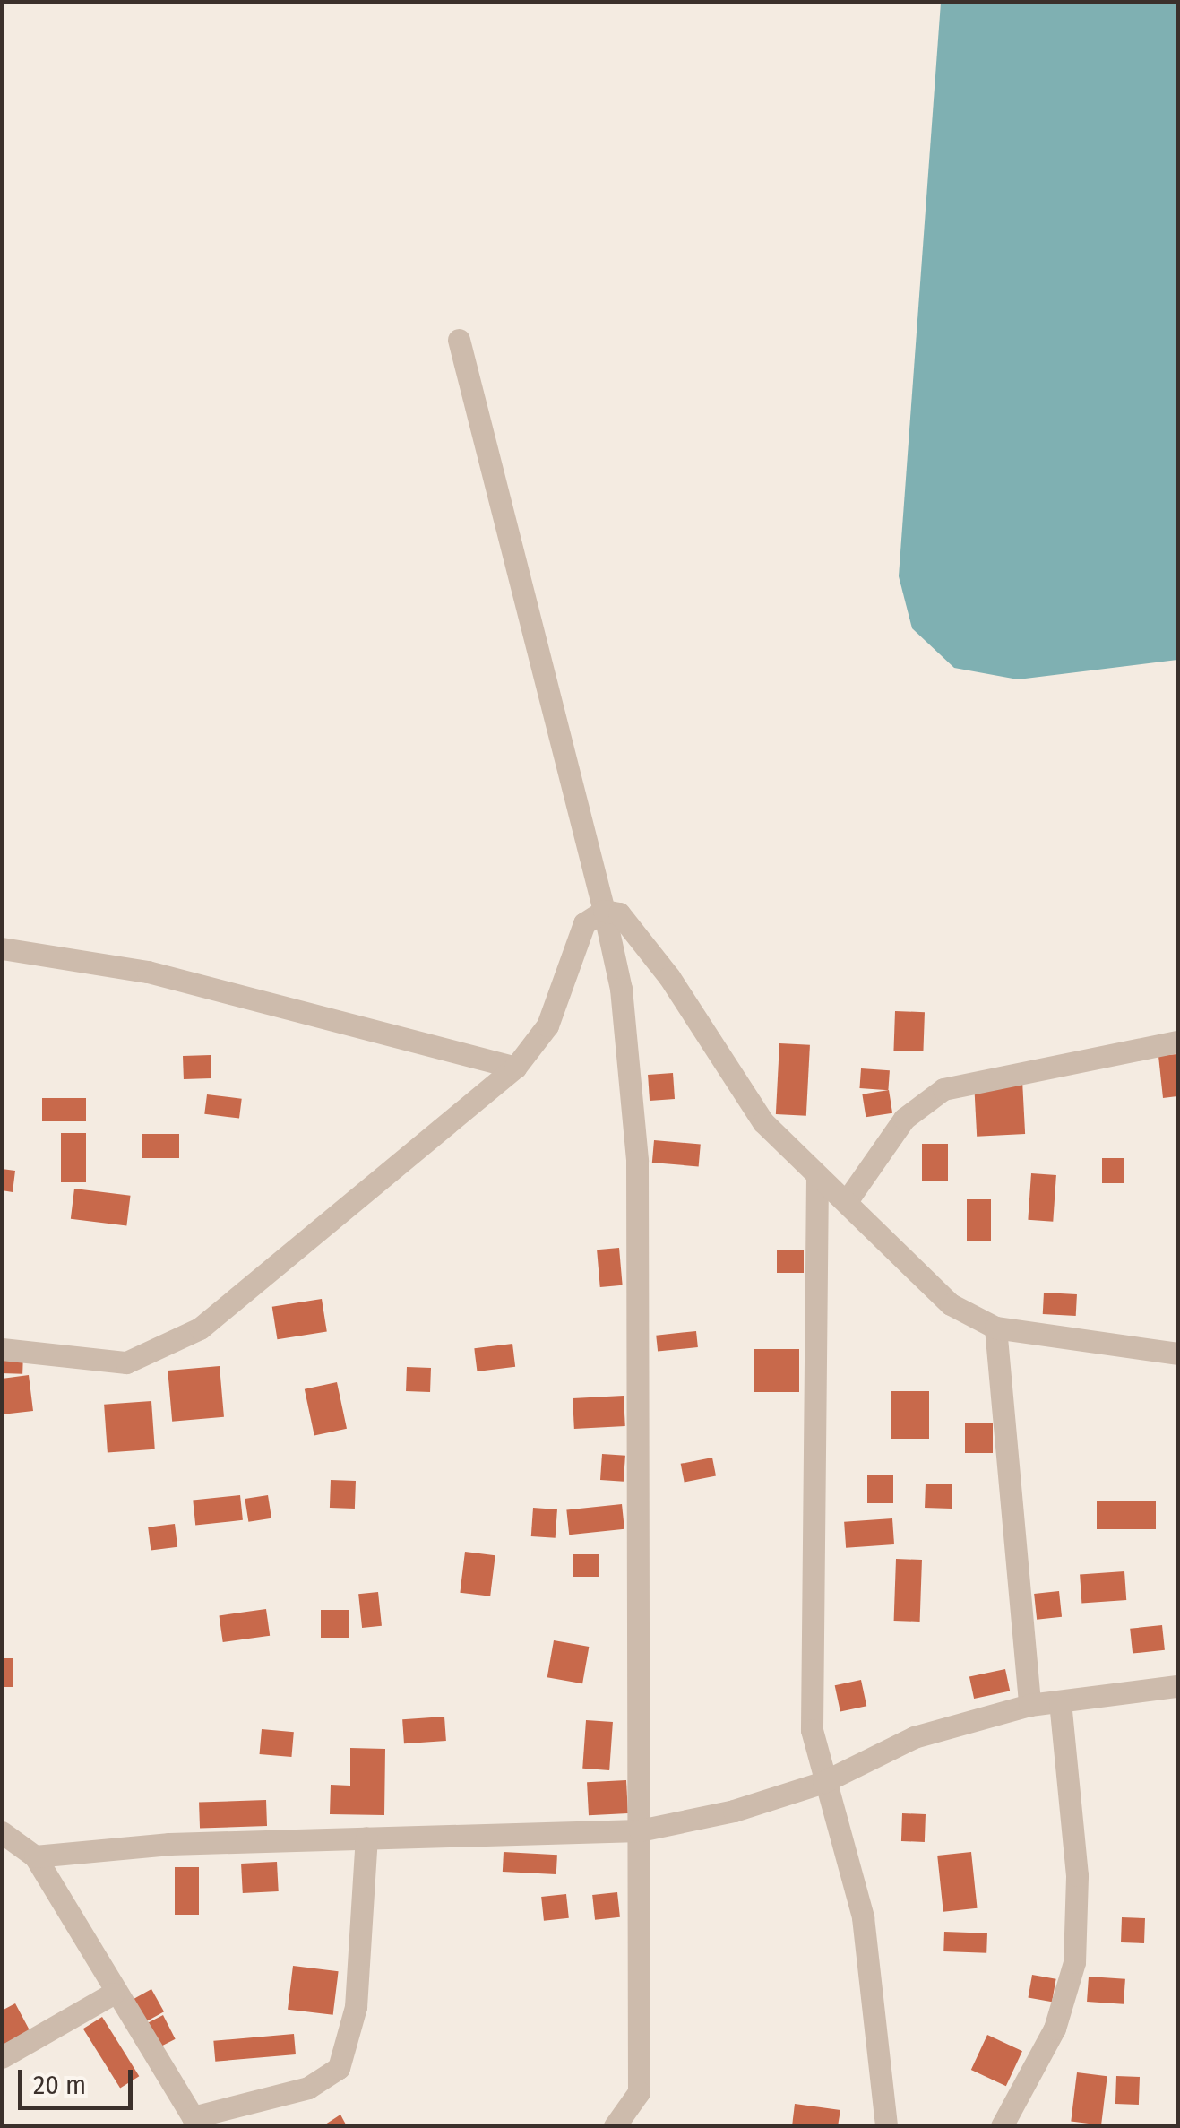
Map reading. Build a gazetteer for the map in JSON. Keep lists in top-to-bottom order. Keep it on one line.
{"scale_bar":"20 m"}
